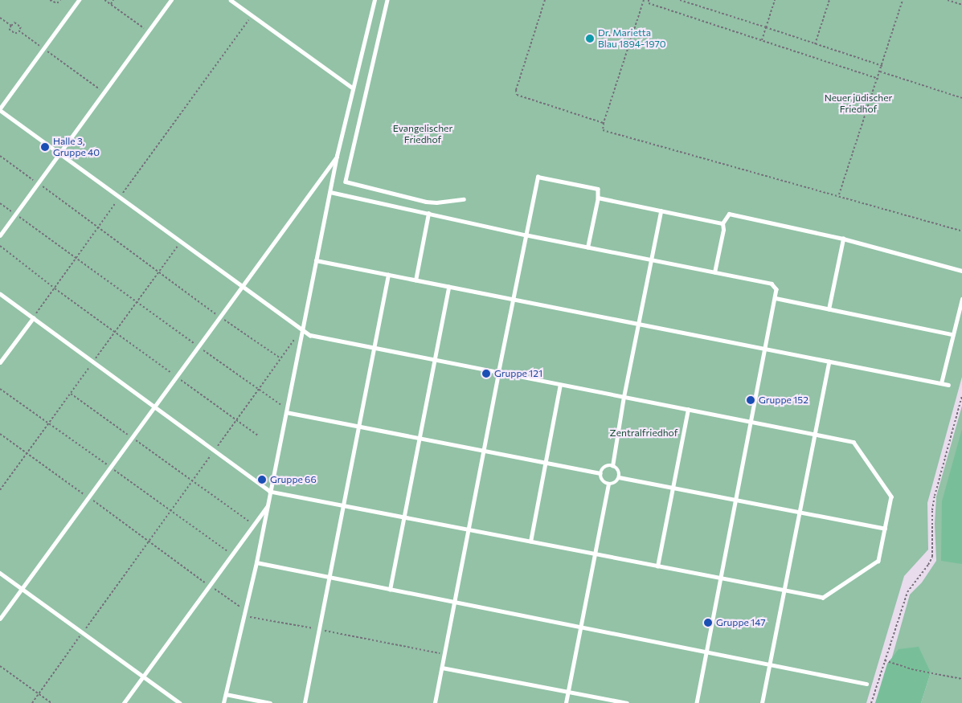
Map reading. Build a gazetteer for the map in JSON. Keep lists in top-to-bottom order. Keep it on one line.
{"parks":["Neuer jüdischer Friedhof","Evangelischer Friedhof","Zentralfriedhof"],"places":["Dr. Marietta Blau 1894-1970","Halle 3, Gruppe 40","Gruppe 121","Gruppe 152","Gruppe 66","Gruppe 147"]}
